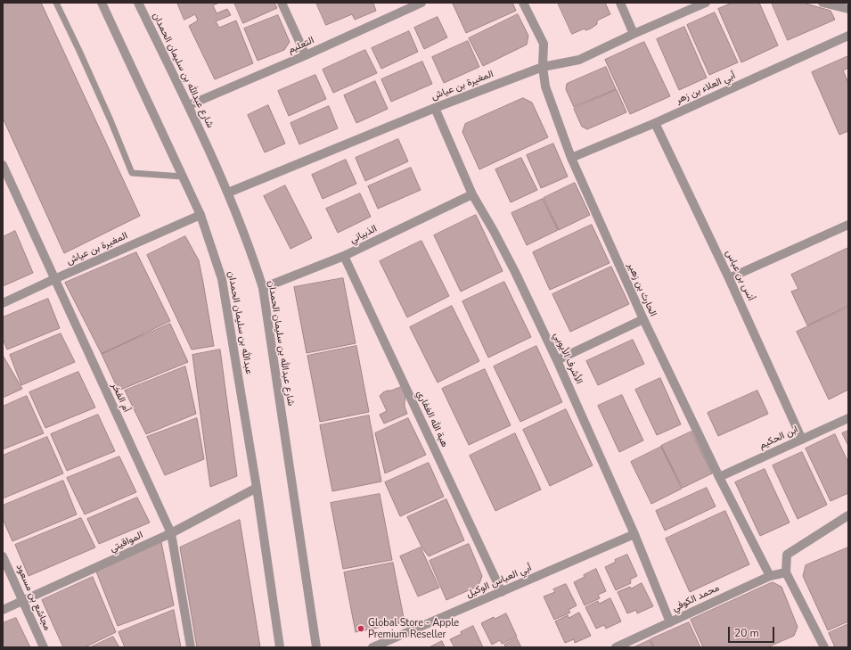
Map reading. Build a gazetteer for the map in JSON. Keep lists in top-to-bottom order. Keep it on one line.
{"streets":{"street":["التعليم","شارع عبدالله بن سليمان الحمدان","المغيرة بن عياش","أبي العلاء بن زهر","الذبياني","أنس بن عباس","الحارث بن زهير","عبدالله بن سليمان الحمدان","الأشرف الأيوبي","أم الفخر","هبة الله الغفاري","ابن الحكيم","المواقيتي","أبي العباس الوكيل","مجاشع بن مسعود","محمد الكوفي"]},"crossings":[["التعليم","شارع عبدالله بن سليمان الحمدان"],["شارع عبدالله بن سليمان الحمدان","المغيرة بن عياش"],["شارع عبدالله بن سليمان الحمدان","الذبياني"],["المغيرة بن عياش","الحارث بن زهير"],["المغيرة بن عياش","عبدالله بن سليمان الحمدان"],["المغيرة بن عياش","الأشرف الأيوبي"],["المغيرة بن عياش","أم الفخر"],["أبي العلاء بن زهر","أنس بن عباس"],["أبي العلاء بن زهر","الحارث بن زهير"],["الذبياني","الأشرف الأيوبي"],["الذبياني","هبة الله الغفاري"],["أنس بن عباس","ابن الحكيم"],["الحارث بن زهير","ابن الحكيم"],["الحارث بن زهير","محمد الكوفي"],["عبدالله بن سليمان الحمدان","المواقيتي"],["الأشرف الأيوبي","أبي العباس الوكيل"],["الأشرف الأيوبي","محمد الكوفي"],["أم الفخر","المواقيتي"],["هبة الله الغفاري","أبي العباس الوكيل"],["المواقيتي","مجاشع بن مسعود"]],"places":["Global Store - Apple Premium Reseller"],"scale_bar":"20 m"}
